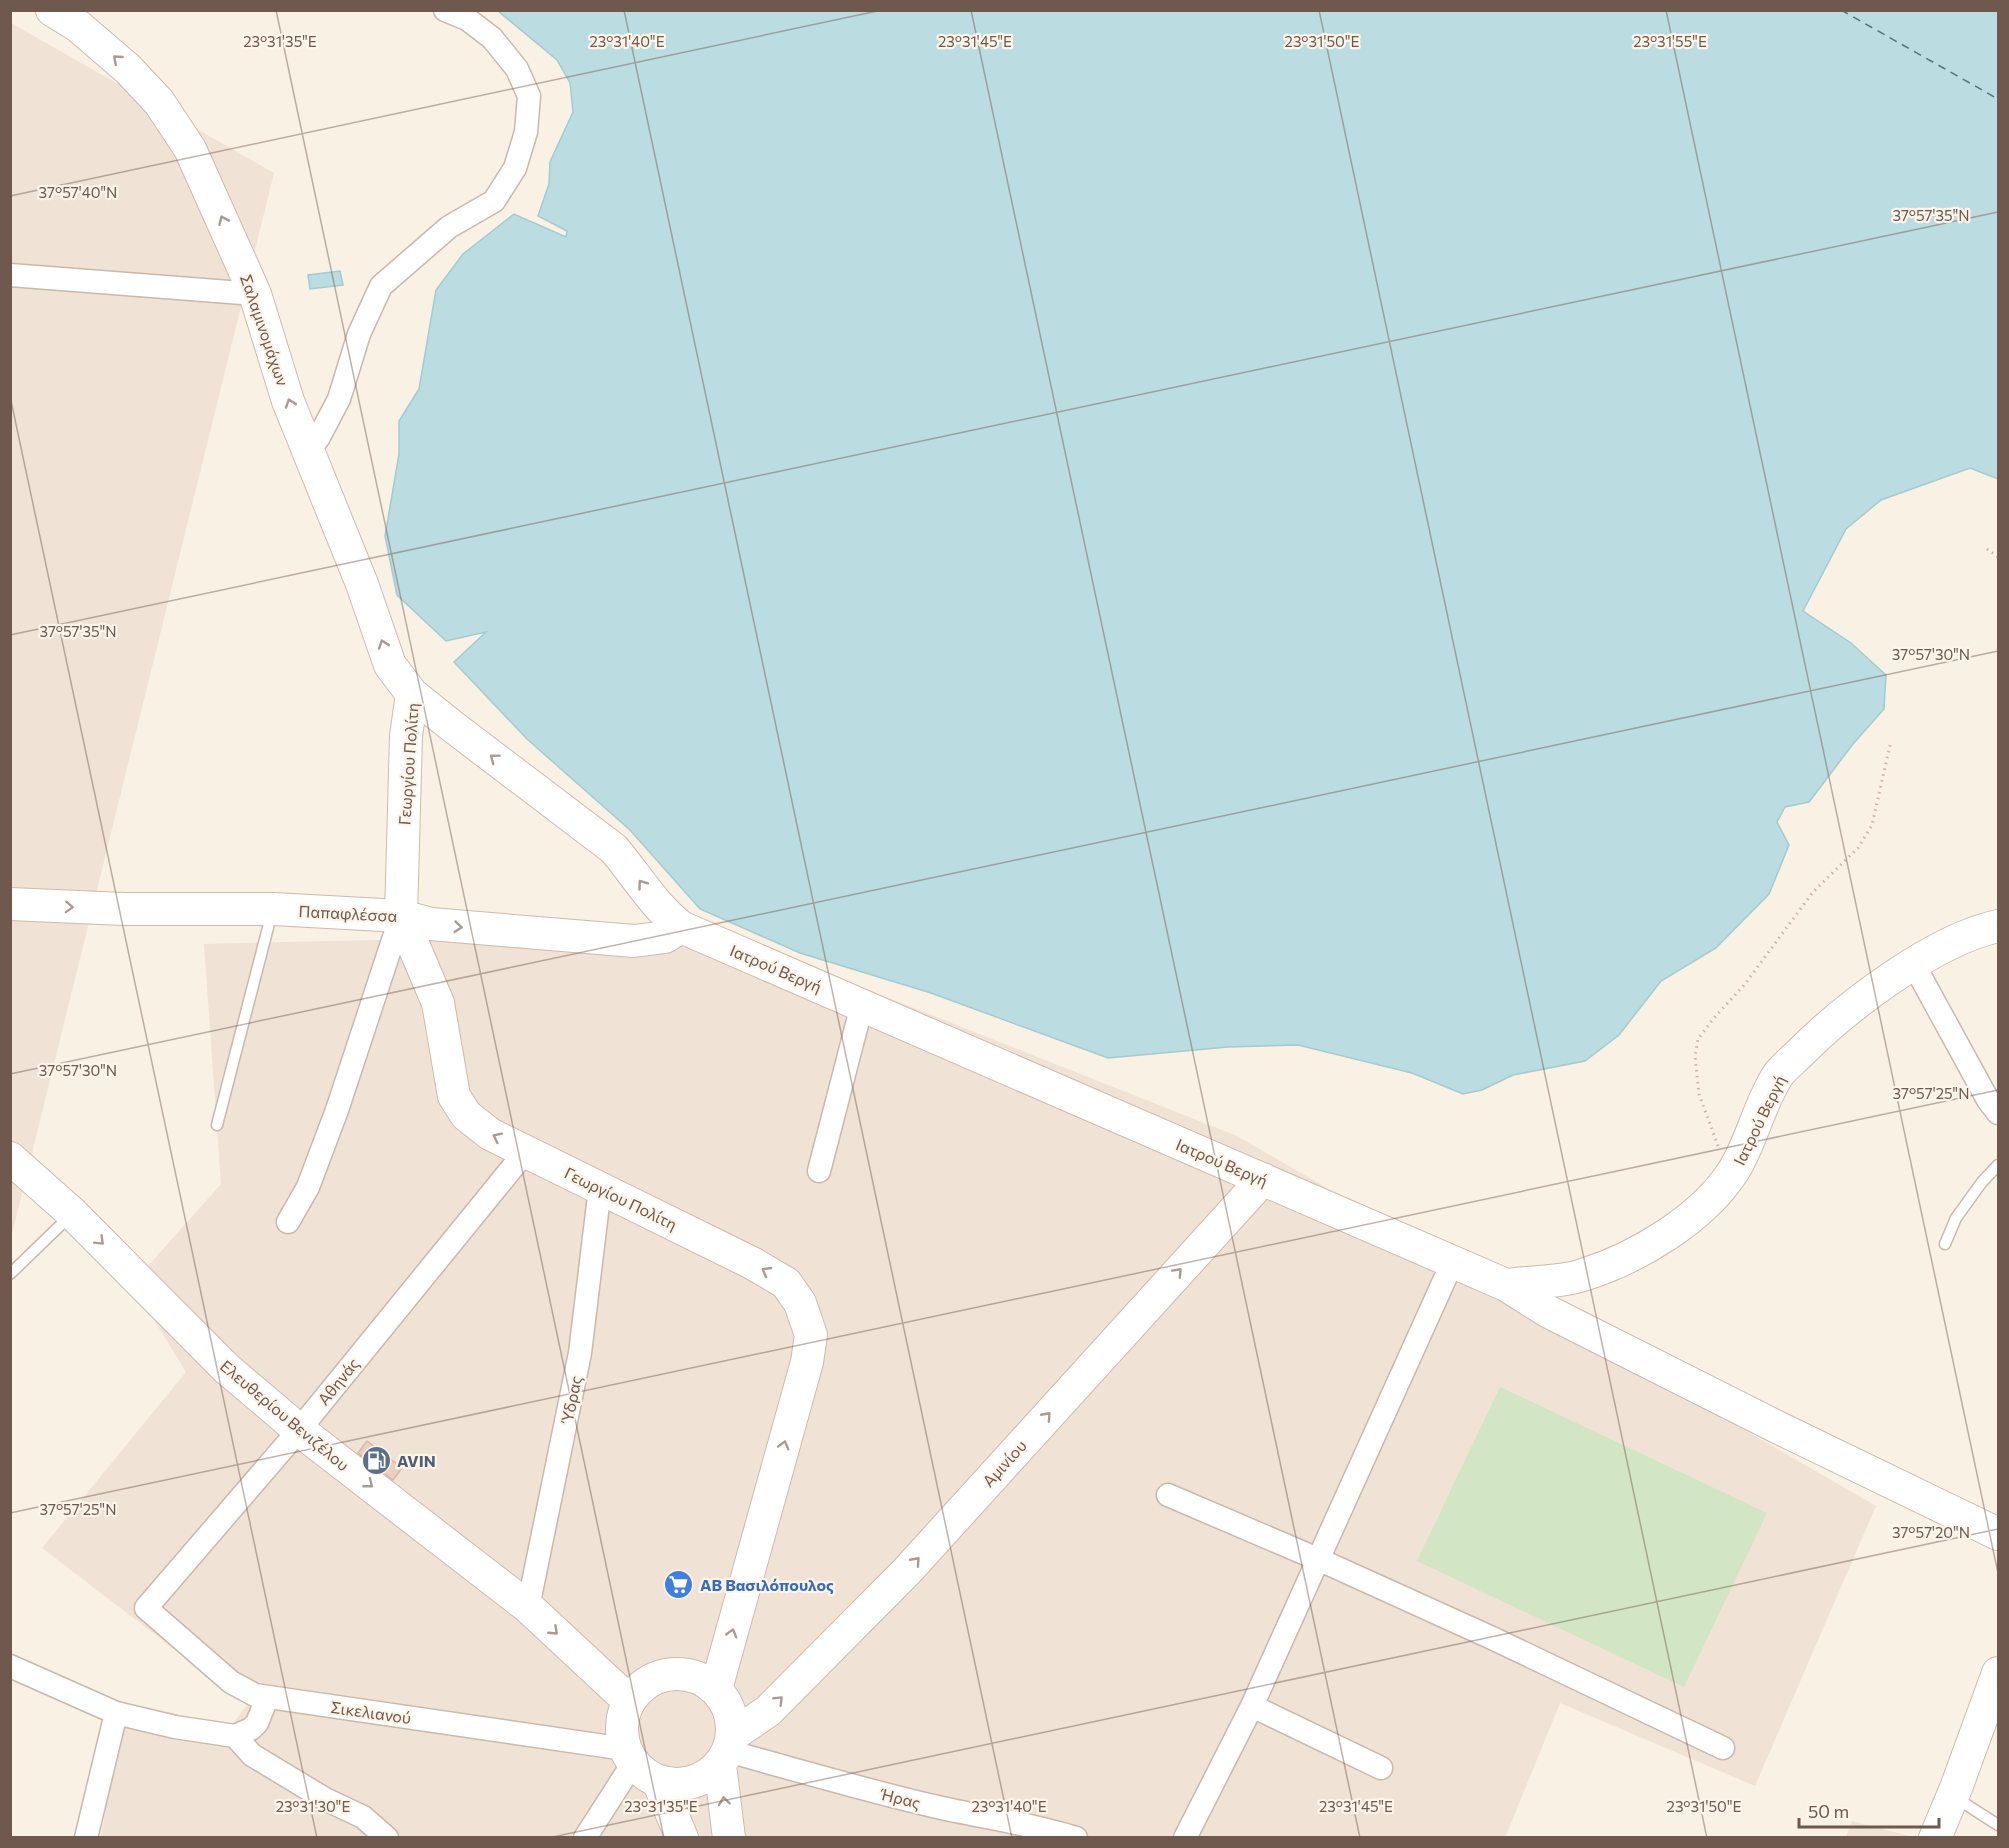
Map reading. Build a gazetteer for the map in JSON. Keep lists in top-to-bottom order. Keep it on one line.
{"streets":{"main road":["Σαλαμινομάχων","Γεωργίου Πολίτη","Παπαφλέσσα","Ιατρού Βεργή","Ελευθερίου Βενιζέλου","Αμινίου"],"street":["Αθηνάς","Ύδρας","Σικελιανού","Ήρας"]},"crossings":[["Σαλαμινομάχων","Γεωργίου Πολίτη"],["Σαλαμινομάχων","Ιατρού Βεργή"],["Γεωργίου Πολίτη","Παπαφλέσσα"],["Γεωργίου Πολίτη","Ιατρού Βεργή"],["Γεωργίου Πολίτη","Αθηνάς"],["Γεωργίου Πολίτη","Ύδρας"],["Γεωργίου Πολίτη","Ελευθερίου Βενιζέλου"],["Γεωργίου Πολίτη","Αμινίου"],["Γεωργίου Πολίτη","Σικελιανού"],["Γεωργίου Πολίτη","Ήρας"],["Παπαφλέσσα","Ιατρού Βεργή"],["Ιατρού Βεργή","Αμινίου"],["Αθηνάς","Ελευθερίου Βενιζέλου"],["Αθηνάς","Σικελιανού"],["Ύδρας","Ελευθερίου Βενιζέλου"],["Ελευθερίου Βενιζέλου","Αμινίου"],["Ελευθερίου Βενιζέλου","Σικελιανού"],["Ελευθερίου Βενιζέλου","Ήρας"],["Αμινίου","Σικελιανού"],["Αμινίου","Ήρας"],["Σικελιανού","Ήρας"]],"one_way":["Σαλαμινομάχων","Γεωργίου Πολίτη","Παπαφλέσσα","Ελευθερίου Βενιζέλου","Αμινίου"],"places":{"fuel station":["AVIN"],"supermarket":["ΑΒ Βασιλόπουλος"]},"scale_bar":"50 m","coordinates":["23°31'35\"E","23°31'40\"E","23°31'45\"E","23°31'50\"E","23°31'55\"E","37°57'40\"N","37°57'35\"N","37°57'30\"N","37°57'25\"N","37°57'20\"N","23°31'30\"E"]}
